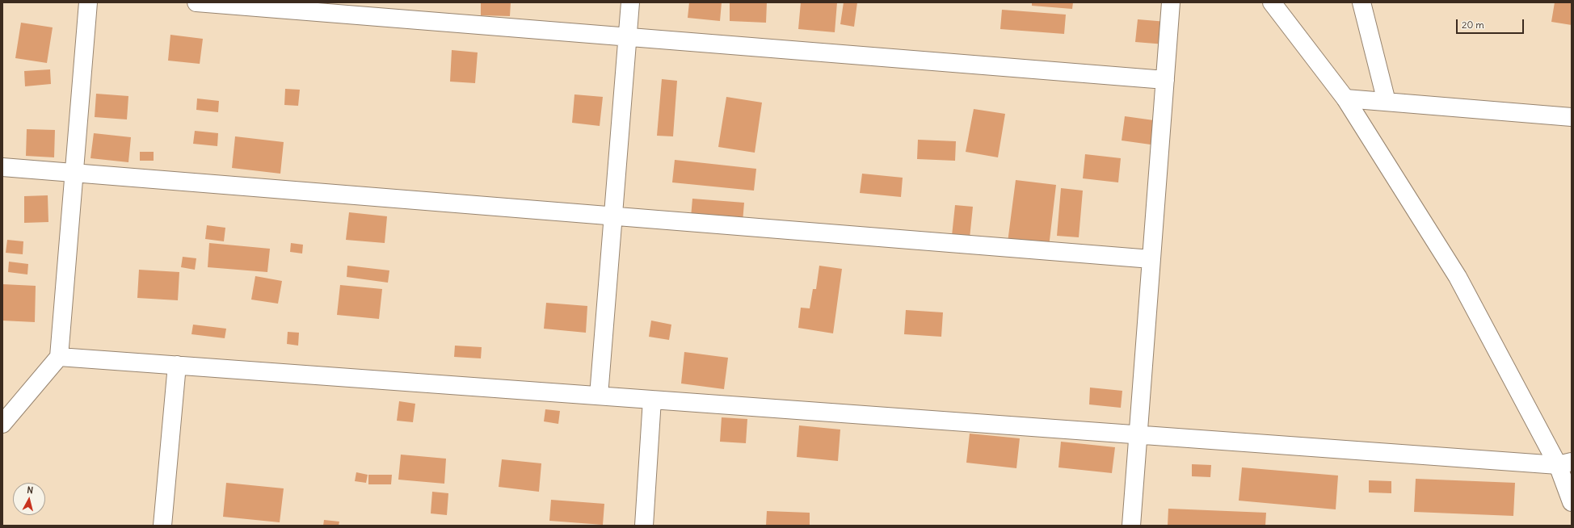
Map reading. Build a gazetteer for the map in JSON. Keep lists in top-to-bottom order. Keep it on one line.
{"scale_bar":"20 m","north":"top"}
